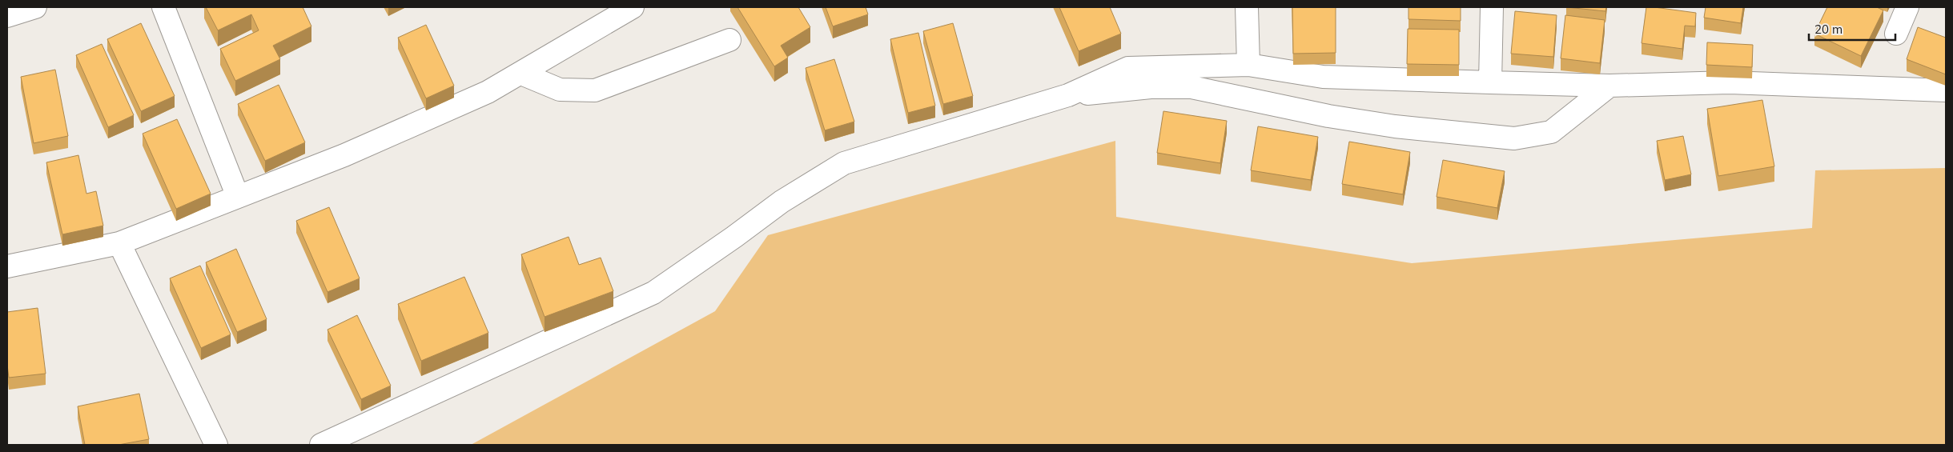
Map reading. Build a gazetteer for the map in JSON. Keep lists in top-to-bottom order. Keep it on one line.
{"scale_bar":"20 m"}
